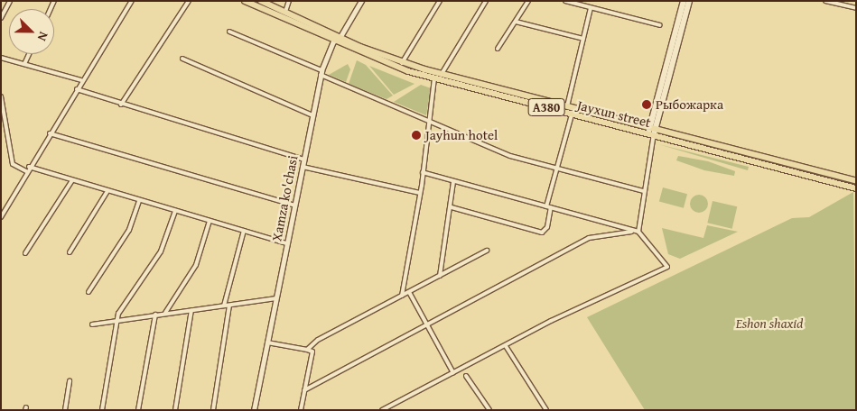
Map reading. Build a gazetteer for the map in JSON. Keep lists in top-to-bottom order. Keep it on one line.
{"streets":{"highway":["A380","Jayxun street"],"street":["Xamza ko'chasi"]},"crossings":[["Jayxun street","Xamza ko'chasi"]],"parks":["Eshon shaxid"],"places":["Рыбожарка","Jayhun hotel"],"north":"bottom right"}
